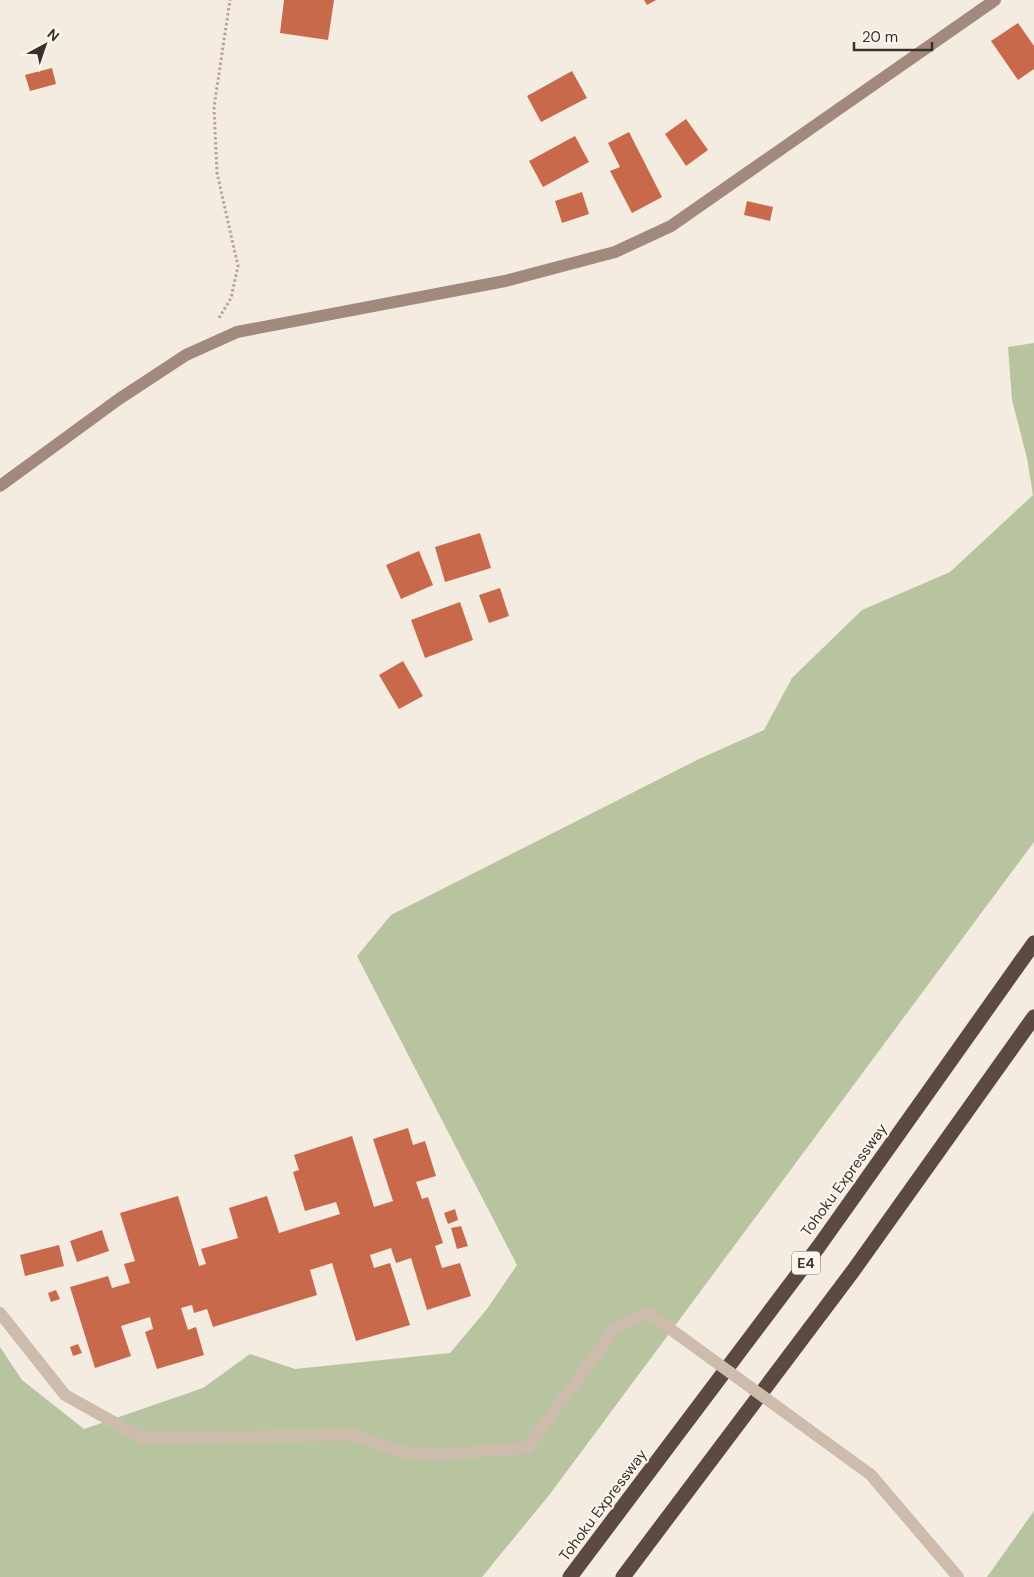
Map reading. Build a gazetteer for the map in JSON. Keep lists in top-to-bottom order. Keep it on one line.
{"streets":{"highway":["Tohoku Expressway","E4"]},"scale_bar":"20 m","north":"top right"}
